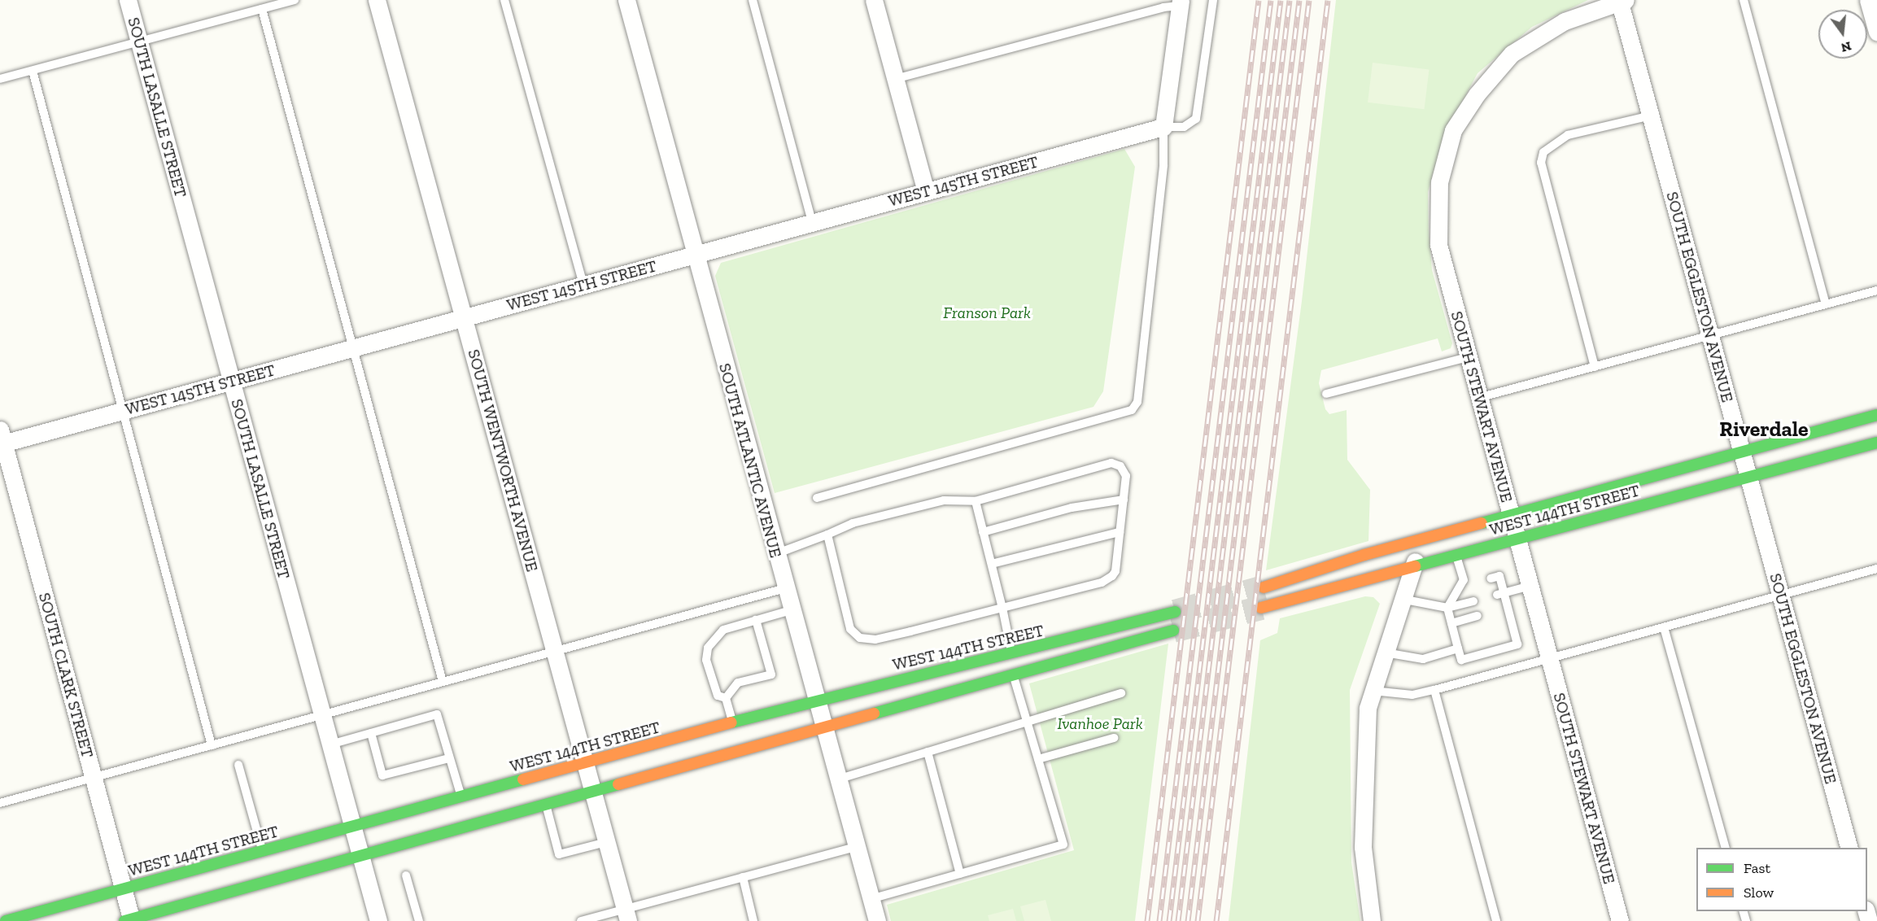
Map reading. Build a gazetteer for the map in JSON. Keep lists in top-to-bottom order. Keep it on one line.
{"streets":{"street":["SOUTH LASALLE STREET","WEST 145TH STREET","SOUTH EGGLESTON AVENUE","SOUTH STEWART AVENUE","SOUTH WENTWORTH AVENUE","SOUTH ATLANTIC AVENUE","WEST 144TH STREET","SOUTH CLARK STREET"]},"crossings":[["SOUTH LASALLE STREET","WEST 145TH STREET"],["SOUTH LASALLE STREET","WEST 144TH STREET"],["WEST 145TH STREET","SOUTH WENTWORTH AVENUE"],["WEST 145TH STREET","SOUTH ATLANTIC AVENUE"],["WEST 145TH STREET","SOUTH CLARK STREET"],["SOUTH EGGLESTON AVENUE","SOUTH STEWART AVENUE"],["SOUTH EGGLESTON AVENUE","WEST 144TH STREET"],["SOUTH STEWART AVENUE","WEST 144TH STREET"],["SOUTH WENTWORTH AVENUE","WEST 144TH STREET"],["SOUTH ATLANTIC AVENUE","WEST 144TH STREET"],["WEST 144TH STREET","SOUTH CLARK STREET"]],"districts":["Riverdale"],"parks":["Franson Park","Ivanhoe Park"],"legend":["Fast","Slow"],"north":"bottom"}
